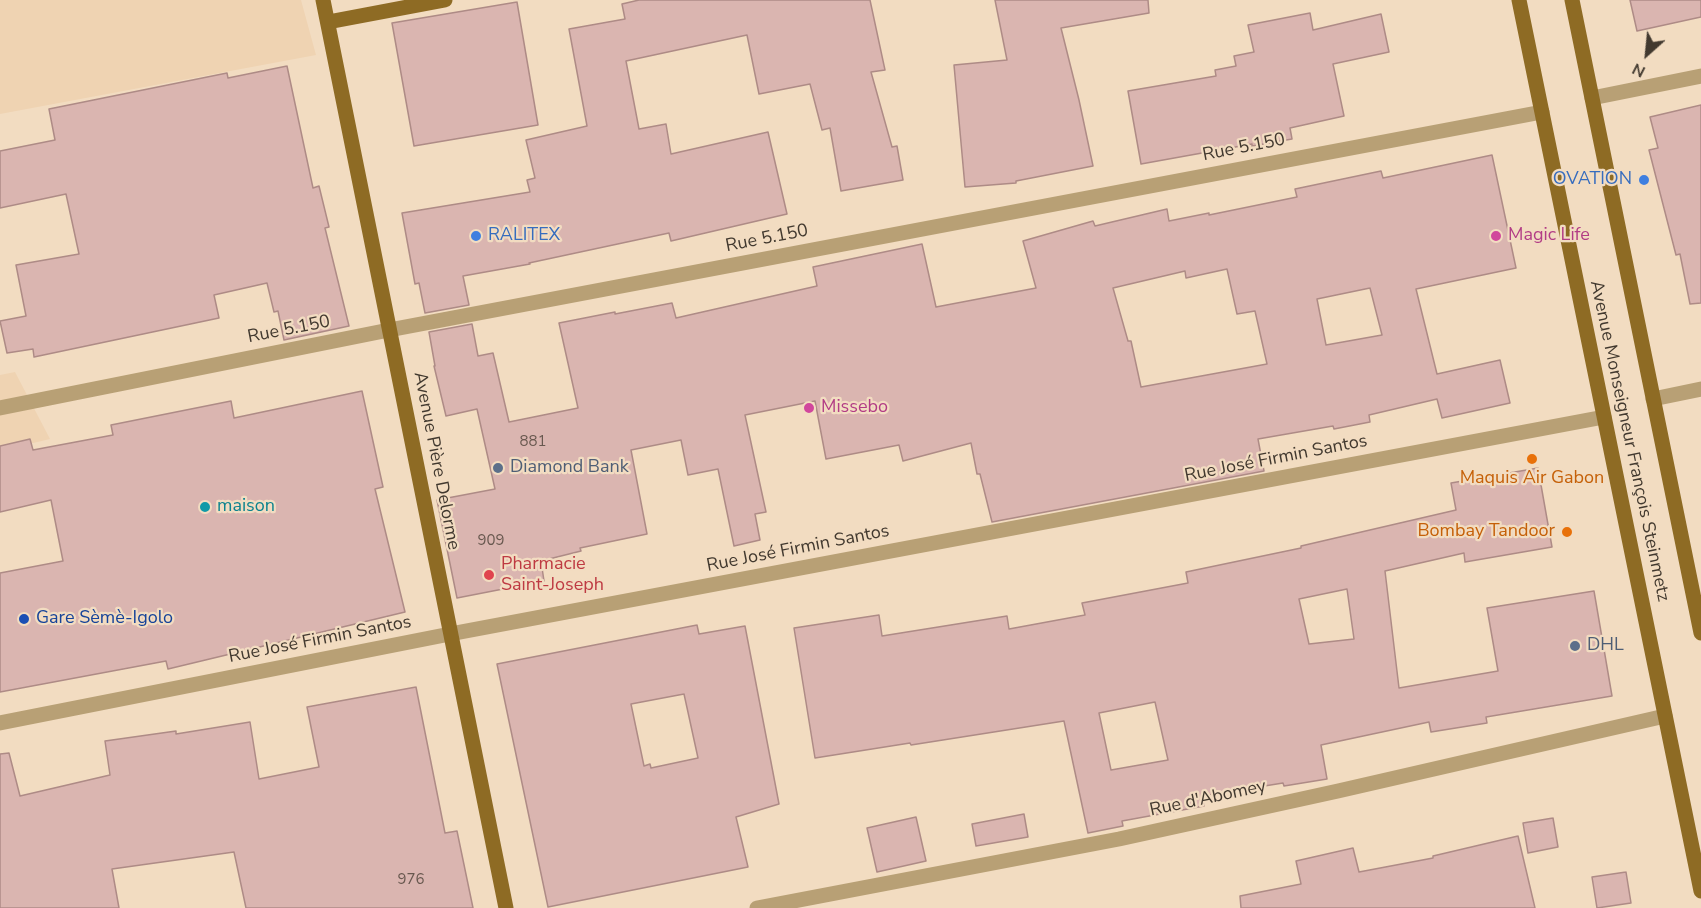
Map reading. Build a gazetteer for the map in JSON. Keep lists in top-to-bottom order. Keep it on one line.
{"streets":{"main road":["Avenue Monseigneur François Steinmetz","Avenue Pière Delorme"],"street":["Rue 5.150","Rue José Firmin Santos","Rue d'Abomey"]},"crossings":[["Rue 5.150","Avenue Monseigneur François Steinmetz"],["Rue 5.150","Avenue Pière Delorme"],["Avenue Monseigneur François Steinmetz","Rue José Firmin Santos"],["Avenue Monseigneur François Steinmetz","Rue d'Abomey"],["Rue José Firmin Santos","Avenue Pière Delorme"]],"places":["OVATION","RALITEX","Magic Life","Missebo","Maquis Air Gabon","Diamond Bank","maison","Bombay Tandoor","Pharmacie Saint-Joseph","Gare Sèmè-Igolo","DHL"],"house_numbers":["881","909","976"],"north":"bottom left"}
